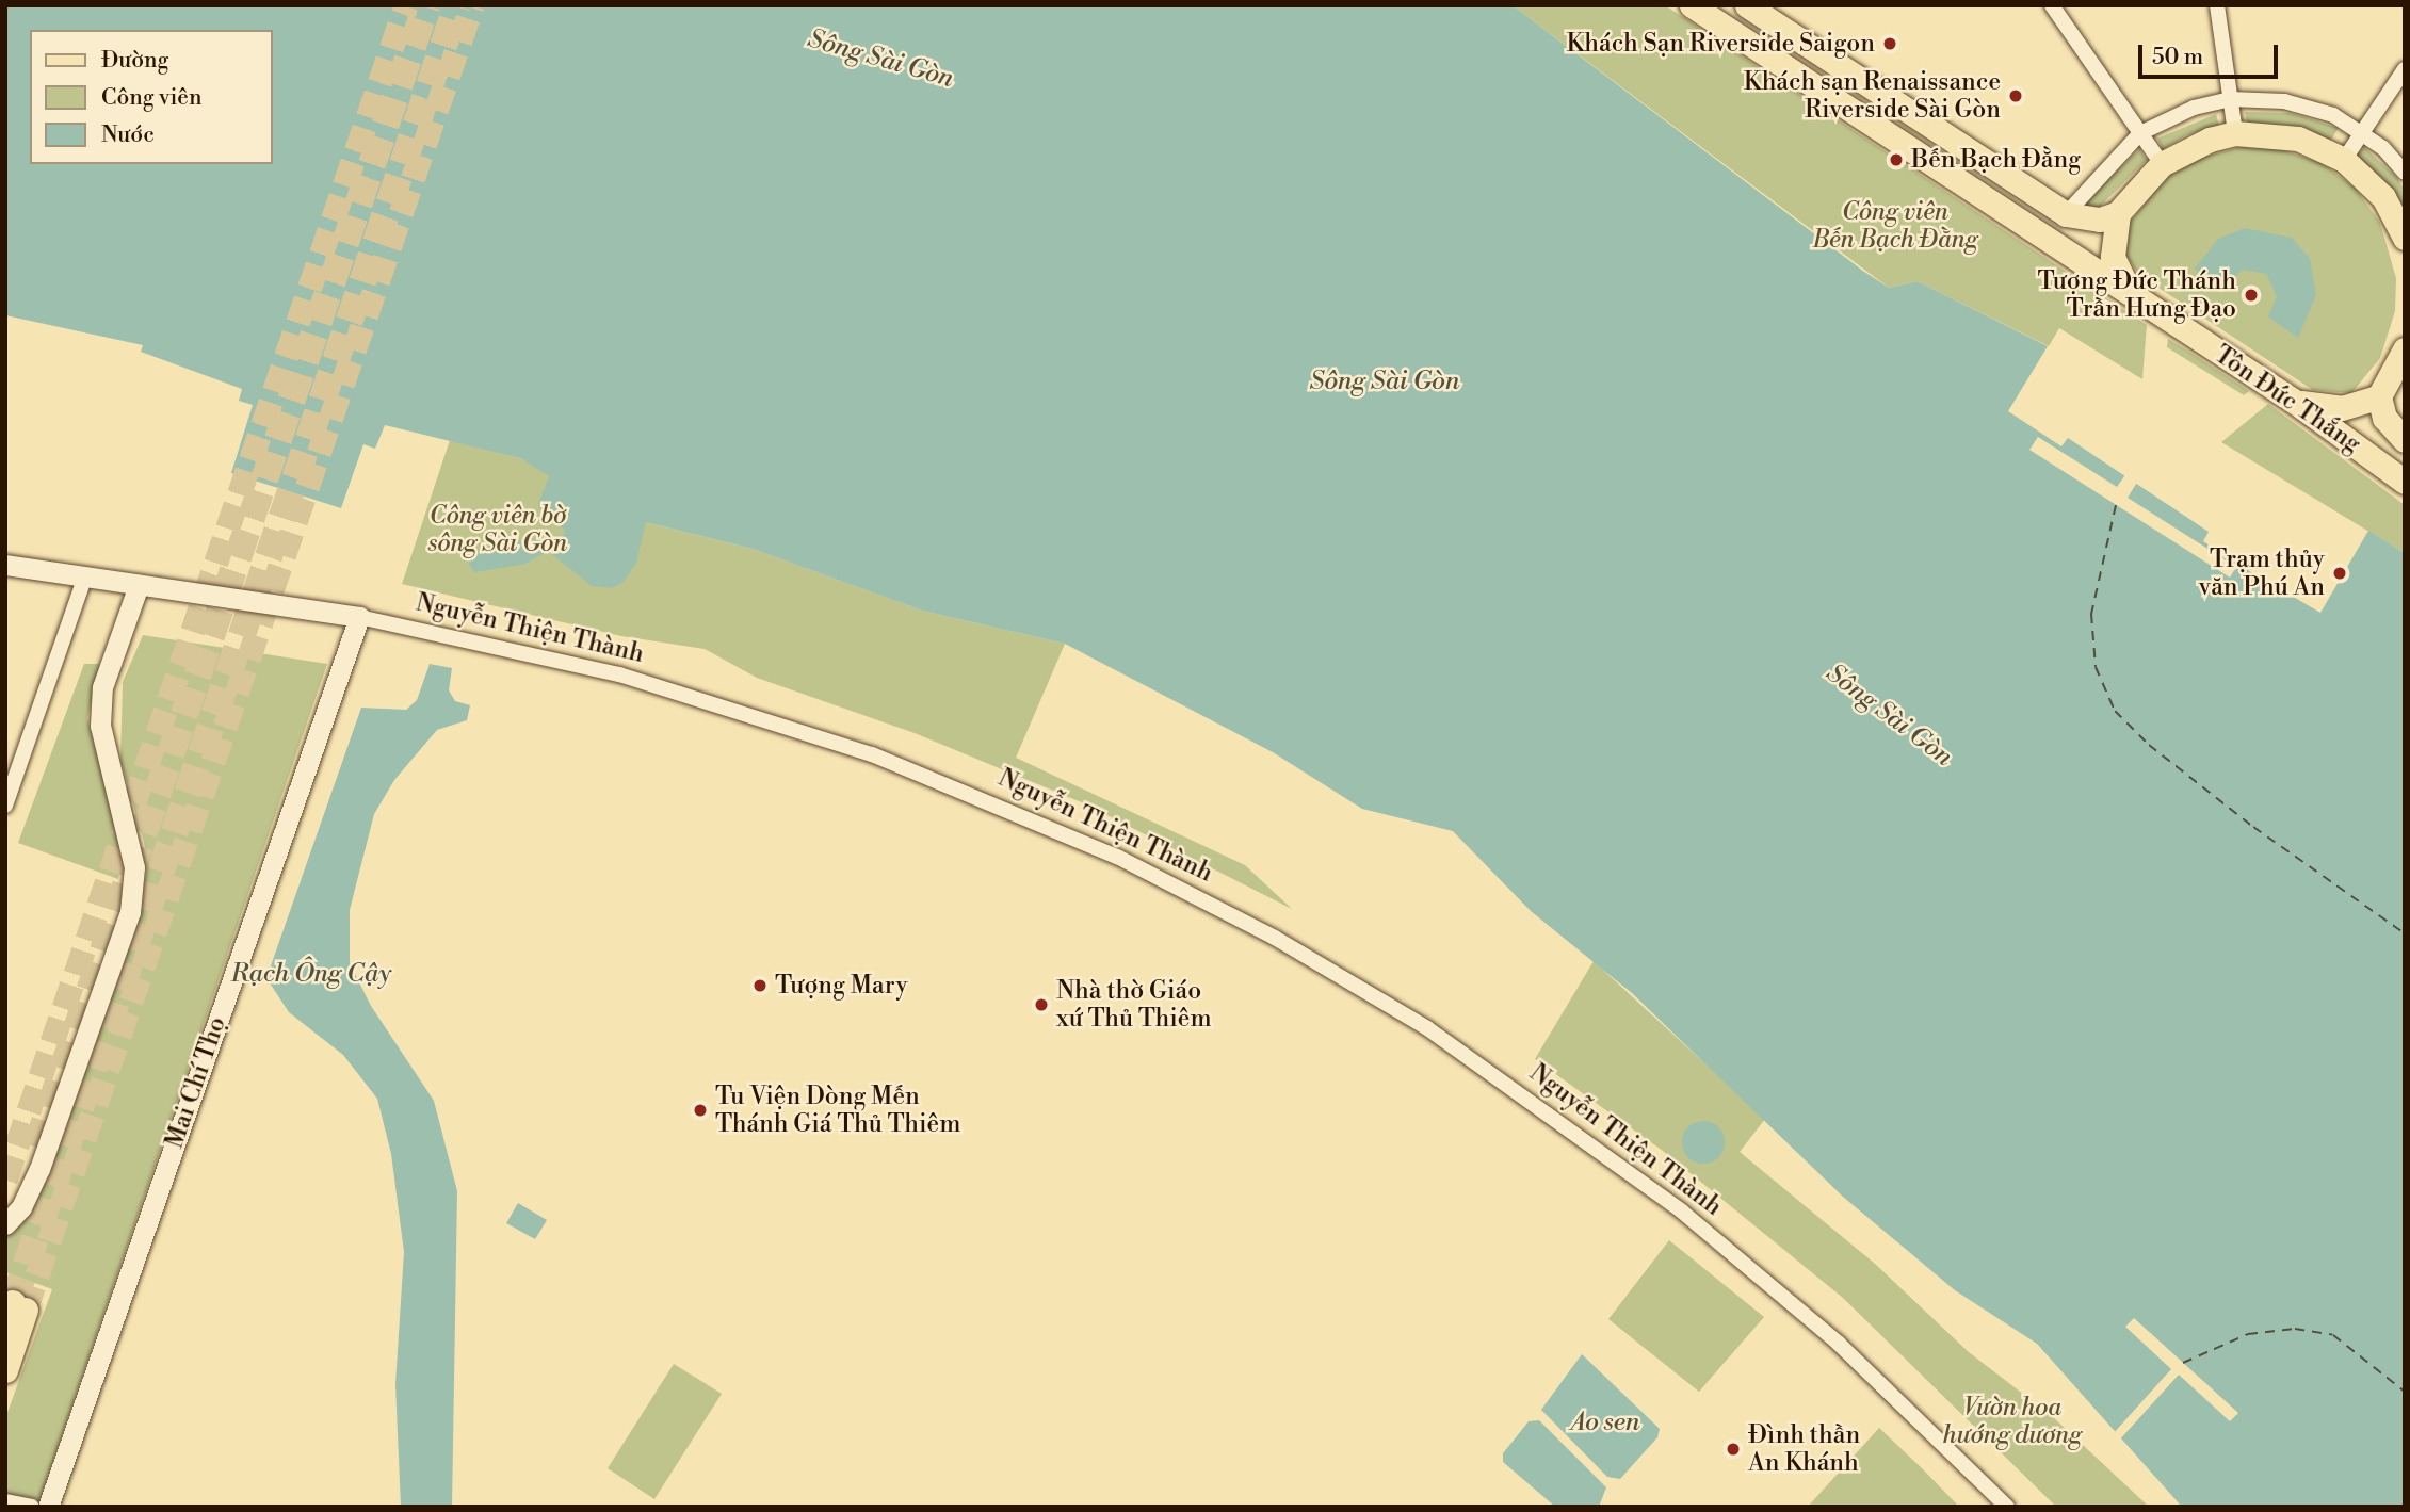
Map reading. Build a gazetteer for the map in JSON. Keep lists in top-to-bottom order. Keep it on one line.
{"streets":{"main road":["Tôn Đức Thắng"],"street":["Nguyễn Thiện Thành","Mai Chí Thọ"]},"crossings":[["Nguyễn Thiện Thành","Mai Chí Thọ"]],"water":["Sông Sài Gòn","Rạch Ông Cậy","Ao sen"],"parks":["Công viên Bến Bạch Đằng","Công viên bờ sông Sài Gòn","Vườn hoa hướng dương"],"places":["Khách Sạn Riverside Saigon","Khách sạn Renaissance Riverside Sài Gòn","Bến Bạch Đằng","Tượng Đức Thánh Trần Hưng Đạo","Trạm thủy văn Phú An","Tượng Mary","Nhà thờ Giáo xứ Thủ Thiêm","Tu Viện Dòng Mến Thánh Giá Thủ Thiêm","Đình thần An Khánh"],"legend":["Đường","Công viên","Nước"],"scale_bar":"50 m"}
